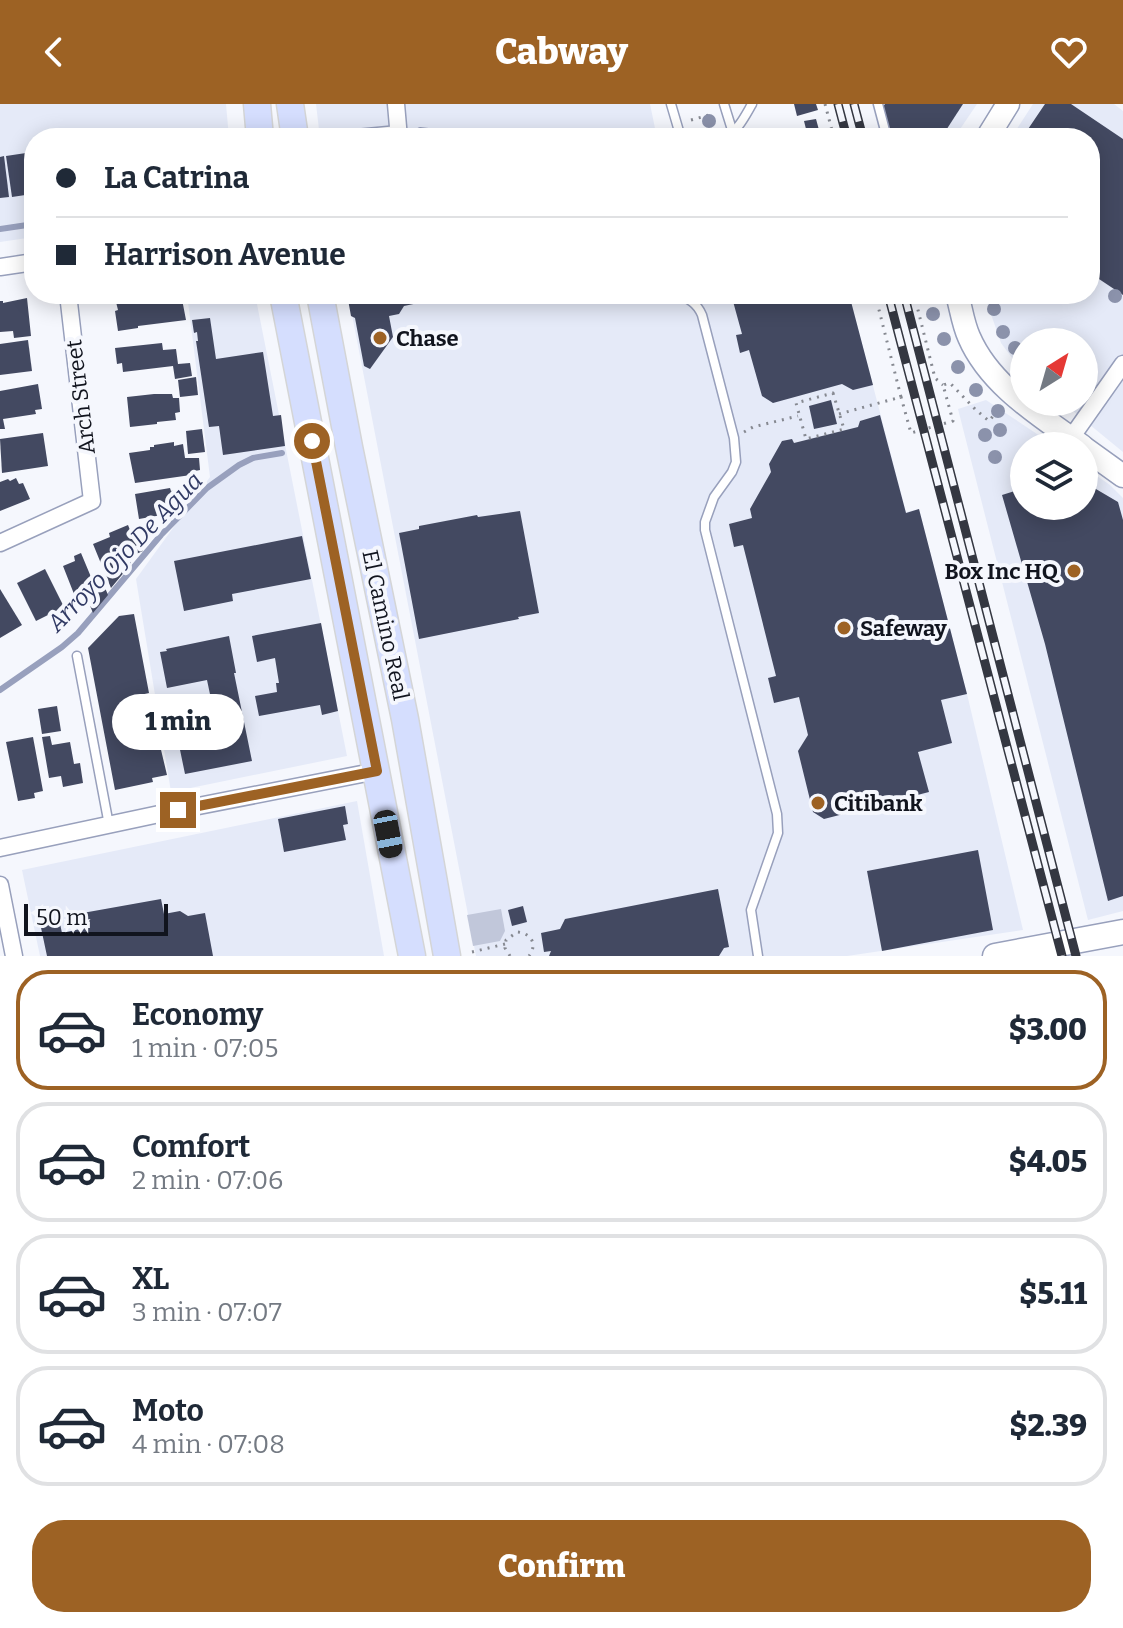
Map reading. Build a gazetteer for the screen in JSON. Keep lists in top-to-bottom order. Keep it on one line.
{"streets":{"main road":["El Camino Real"],"street":["Arch Street"]},"water":["Arroyo Ojo De Agua"],"places":["Chase","Box Inc HQ","Safeway","Citibank"],"scale_bar":"50 m","north":"top right","page":{"header":"Cabway","banner":["La Catrina","Harrison Avenue"],"bubble":"1 min","scale":"50 m","list":[{"name":"Economy","note":"1 min · 07:05","value":"$3.00"},{"name":"Comfort","note":"2 min · 07:06","value":"$4.05"},{"name":"XL","note":"3 min · 07:07","value":"$5.11"},{"name":"Moto","note":"4 min · 07:08","value":"$2.39"}],"buttons":"Confirm"}}
